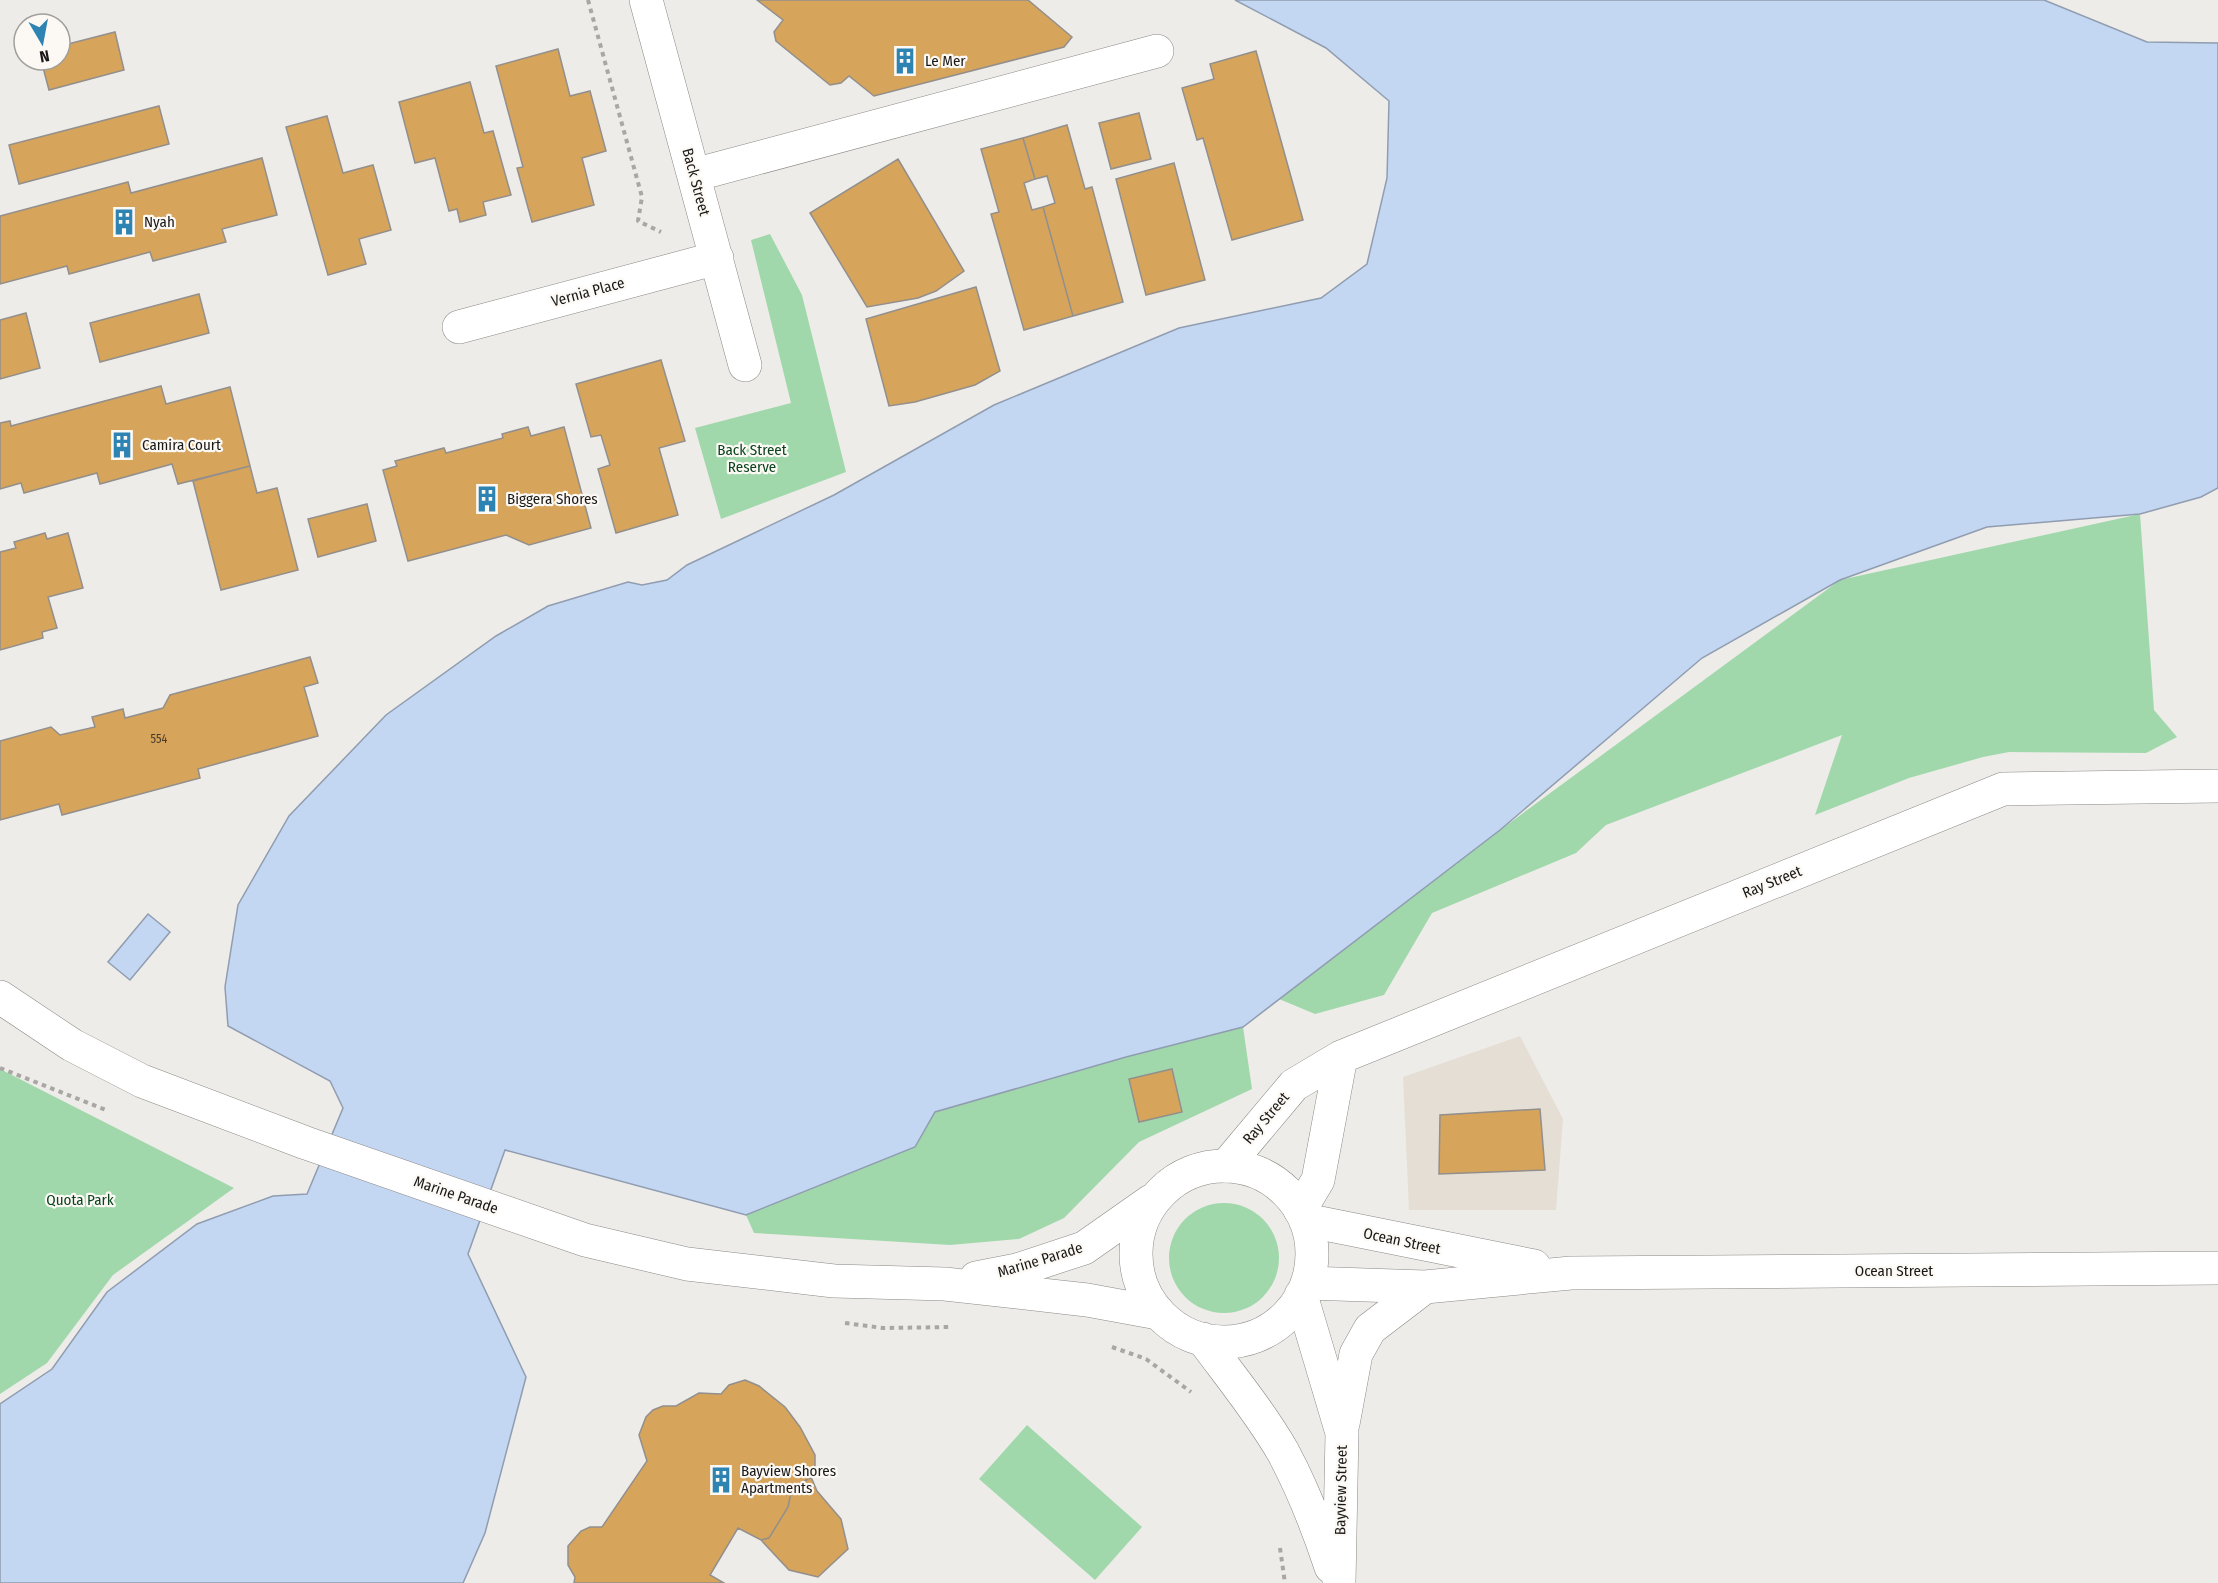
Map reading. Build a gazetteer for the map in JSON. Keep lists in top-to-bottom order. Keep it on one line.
{"streets":{"street":["Back Street","Vernia Place","Ray Street","Marine Parade","Ocean Street","Bayview Street"]},"crossings":[["Back Street","Vernia Place"],["Ray Street","Marine Parade"],["Ray Street","Ocean Street"],["Ray Street","Bayview Street"],["Marine Parade","Ocean Street"],["Marine Parade","Bayview Street"],["Ocean Street","Bayview Street"]],"parks":["Back Street Reserve","Quota Park"],"places":{"building":["Le Mer","Nyah","Camira Court","Biggera Shores","Bayview Shores Apartments"]},"house_numbers":["554"],"north":"bottom"}
